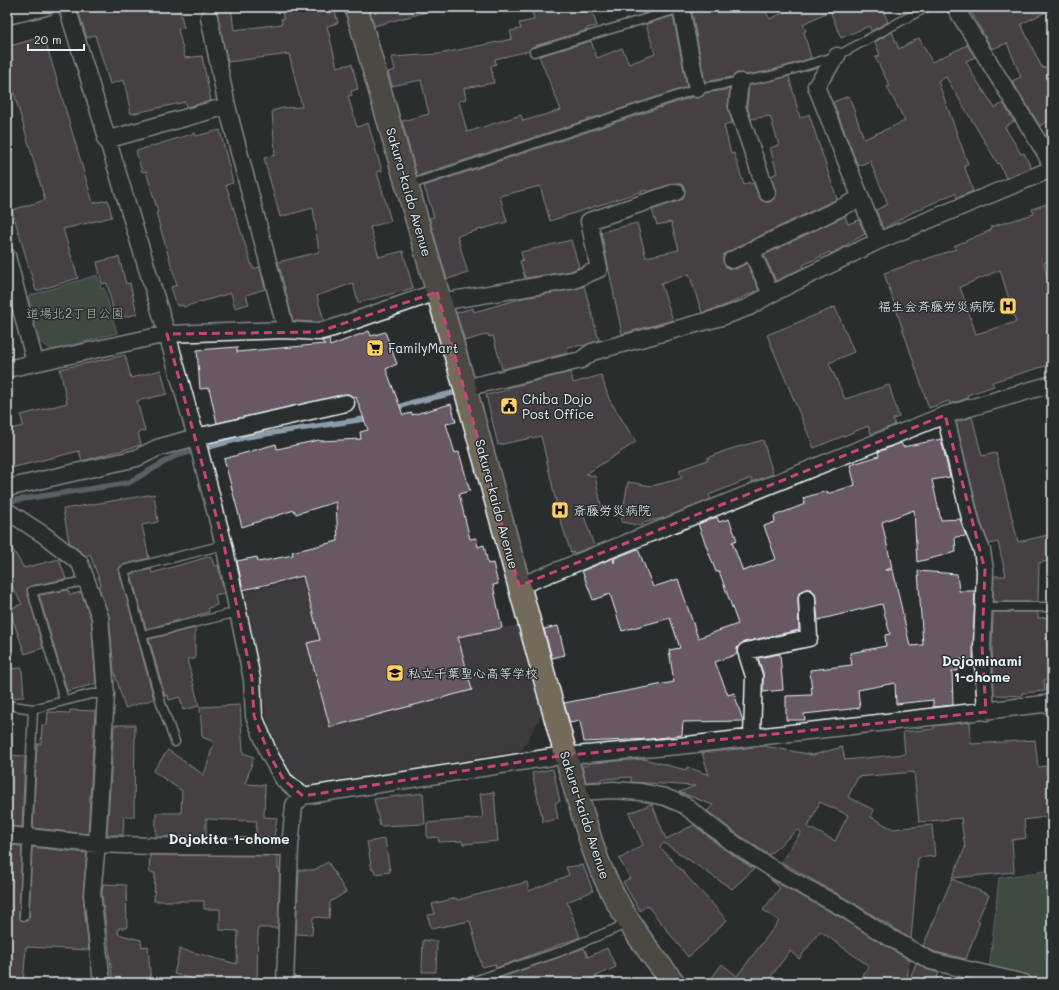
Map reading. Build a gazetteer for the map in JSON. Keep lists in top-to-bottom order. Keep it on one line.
{"streets":{"highway":["Sakura-kaido Avenue"]},"districts":["Dojominami 1-chome","Dojokita 1-chome"],"parks":["道場北2丁目公園"],"places":{"hospital":["福生会斉藤労災病院","斎藤労災病院"],"supermarket":["FamilyMart"],"public building":["Chiba Dojo Post Office"],"school or university":["私立千葉聖心高等学校"]},"scale_bar":"20 m"}
